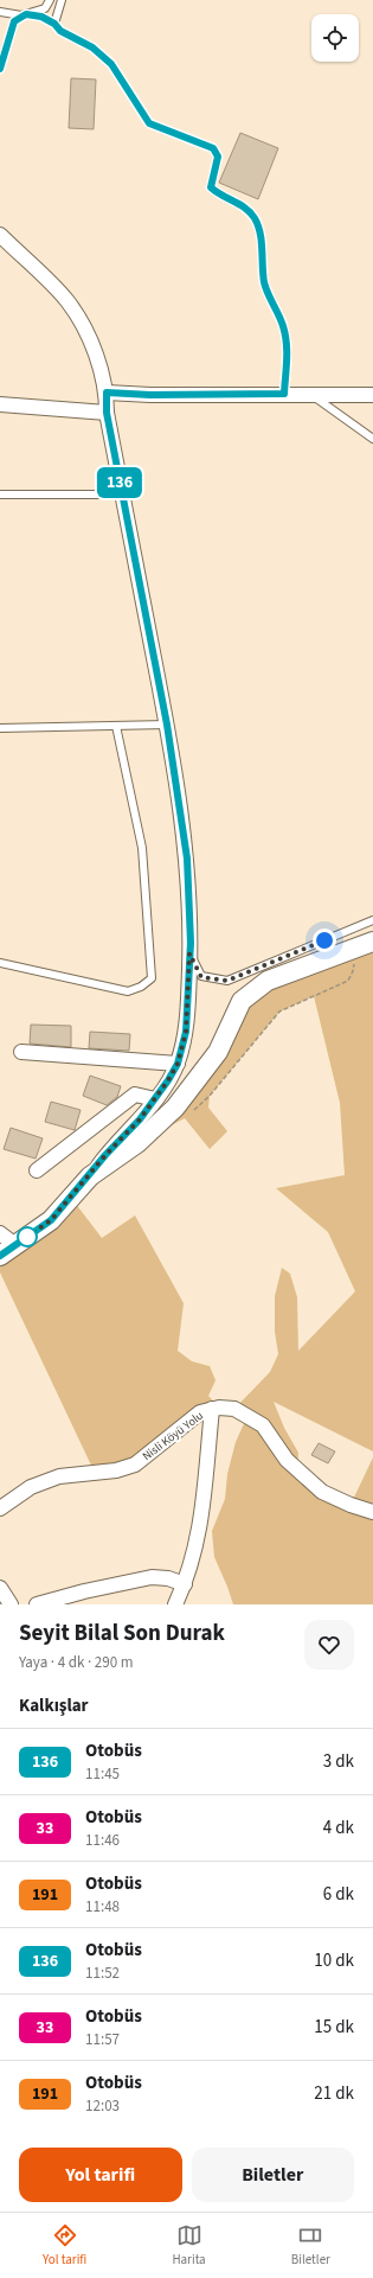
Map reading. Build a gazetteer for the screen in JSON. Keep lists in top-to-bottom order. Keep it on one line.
{"streets":{"street":["Nisli Köyü Yolu"]},"lines":["bus line 136"],"page":{"on_map":"136","heading":[["Seyit Bilal Son Durak","Yaya · 4 dk · 290 m"],"Kalkışlar"],"list":[{"mark":"136","name":"Otobüs","note":"11:45","value":"3 dk"},{"mark":"33","name":"Otobüs","note":"11:46","value":"4 dk"},{"mark":"191","name":"Otobüs","note":"11:48","value":"6 dk"},{"mark":"136","name":"Otobüs","note":"11:52","value":"10 dk"},{"mark":"33","name":"Otobüs","note":"11:57","value":"15 dk"},{"mark":"191","name":"Otobüs","note":"12:03","value":"21 dk"}],"buttons":["Yol tarifi","Biletler"],"tabs":["Yol tarifi","Harita","Biletler"]}}
